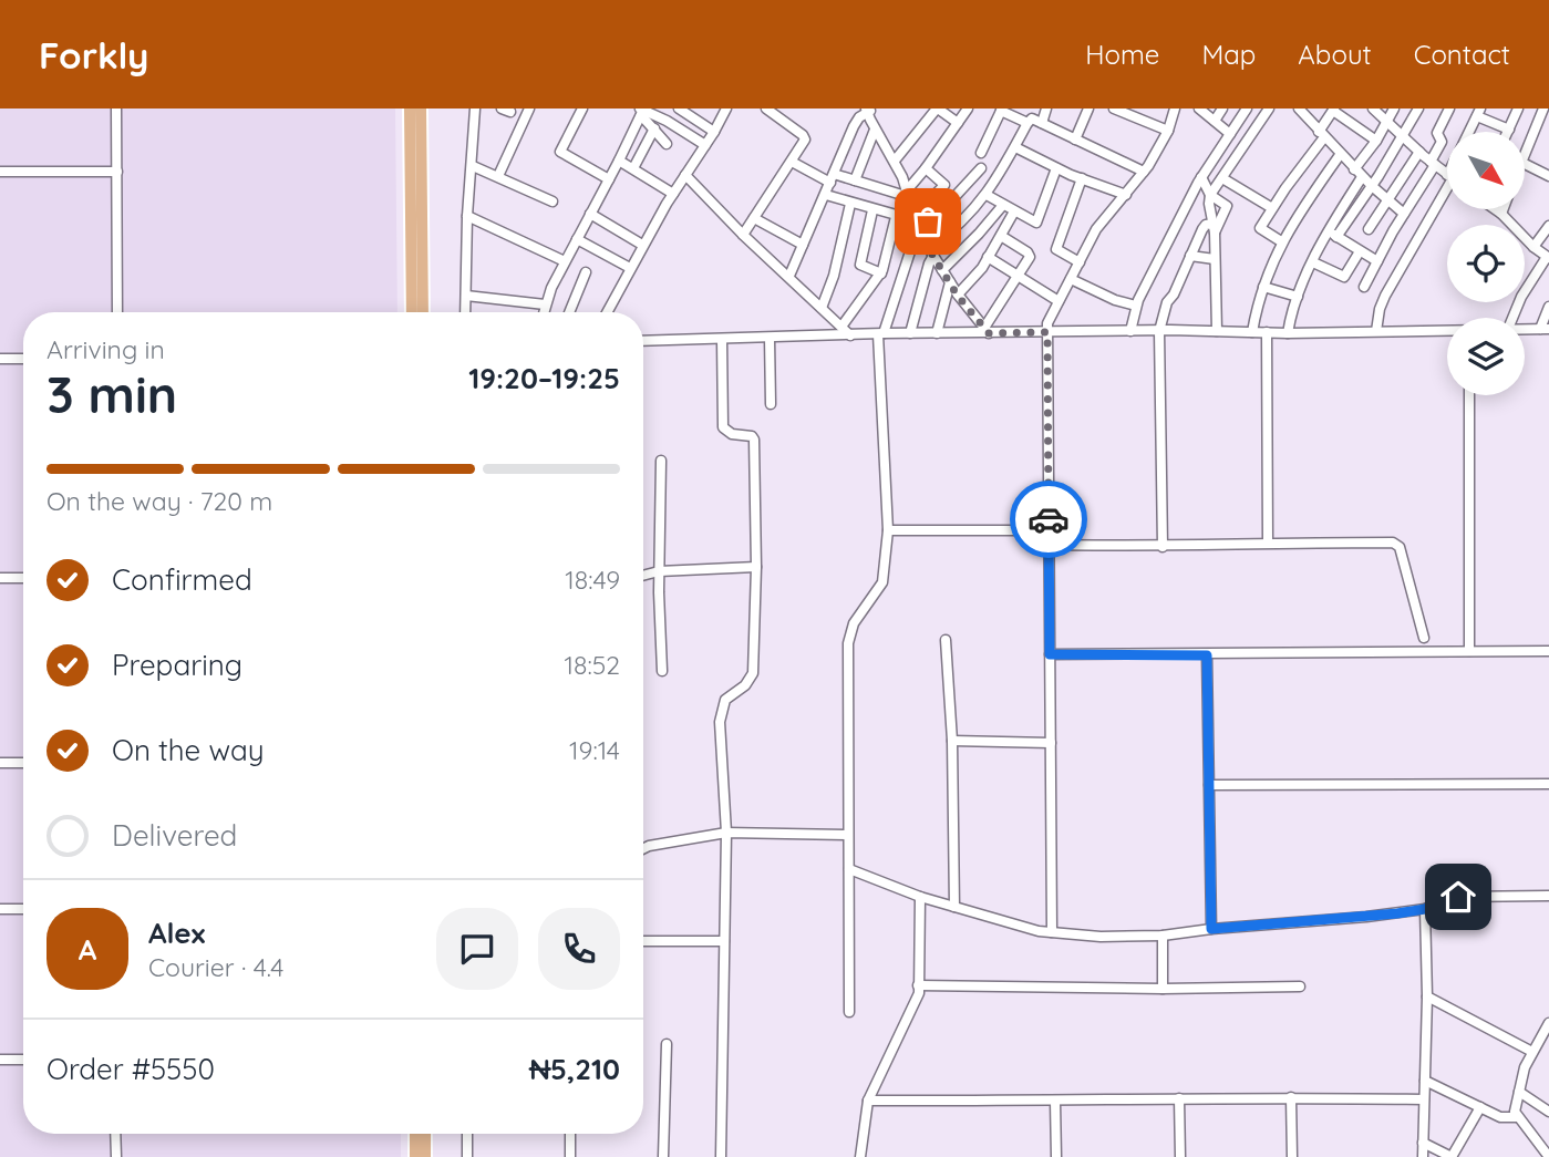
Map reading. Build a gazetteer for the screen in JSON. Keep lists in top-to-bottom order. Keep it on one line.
{"north":"bottom right","page":{"header":"Forkly","nav":["Home","Map","About","Contact"],"heading":["3 min","Arriving in","19:20–19:25"],"panel":["Alex","Courier · 4.4","Order #5550","₦5,210"],"bar":"On the way · 720 m","list":[["Confirmed","18:49"],["Preparing","18:52"],["On the way","19:14"],"Delivered"],"round":"A"}}
